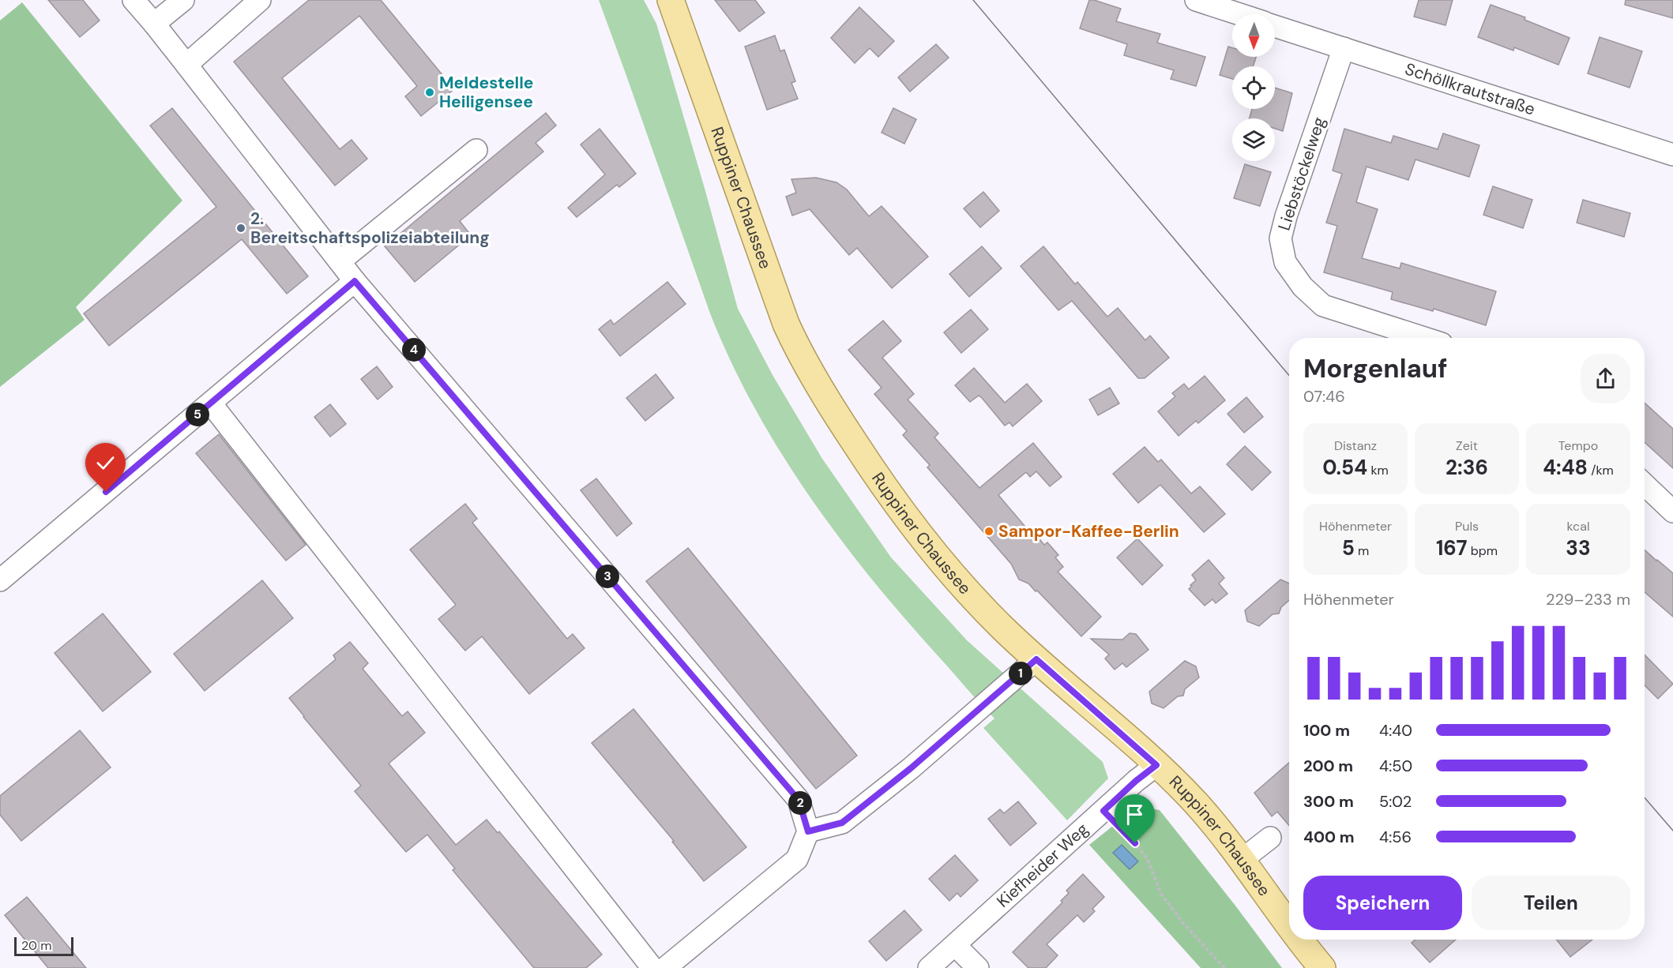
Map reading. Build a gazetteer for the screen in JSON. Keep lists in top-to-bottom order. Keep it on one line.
{"streets":{"main road":["Ruppiner Chaussee"],"street":["Schöllkrautstraße","Liebstöckelweg","Kiefheider Weg"]},"crossings":[["Schöllkrautstraße","Liebstöckelweg"],["Ruppiner Chaussee","Kiefheider Weg"]],"places":["Meldestelle Heiligensee","2. Bereitschaftspolizeiabteilung","Sampor-Kaffee-Berlin"],"scale_bar":"20 m","north":"bottom","page":{"pins":["4","5","3","1","2"],"heading":["Morgenlauf","07:46"],"stats":[["Distanz","0.54 km"],["Zeit","2:36"],["Tempo","4:48 /km"],["Höhenmeter","5 m"],["Puls","167 bpm"],["kcal","33"]],"chart":["Höhenmeter","229–233 m"],"list":[{"name":"100 m","note":"4:40"},{"name":"200 m","note":"4:50"},{"name":"300 m","note":"5:02"},{"name":"400 m","note":"4:56"}],"buttons":["Speichern","Teilen"],"scale":"20 m"}}
